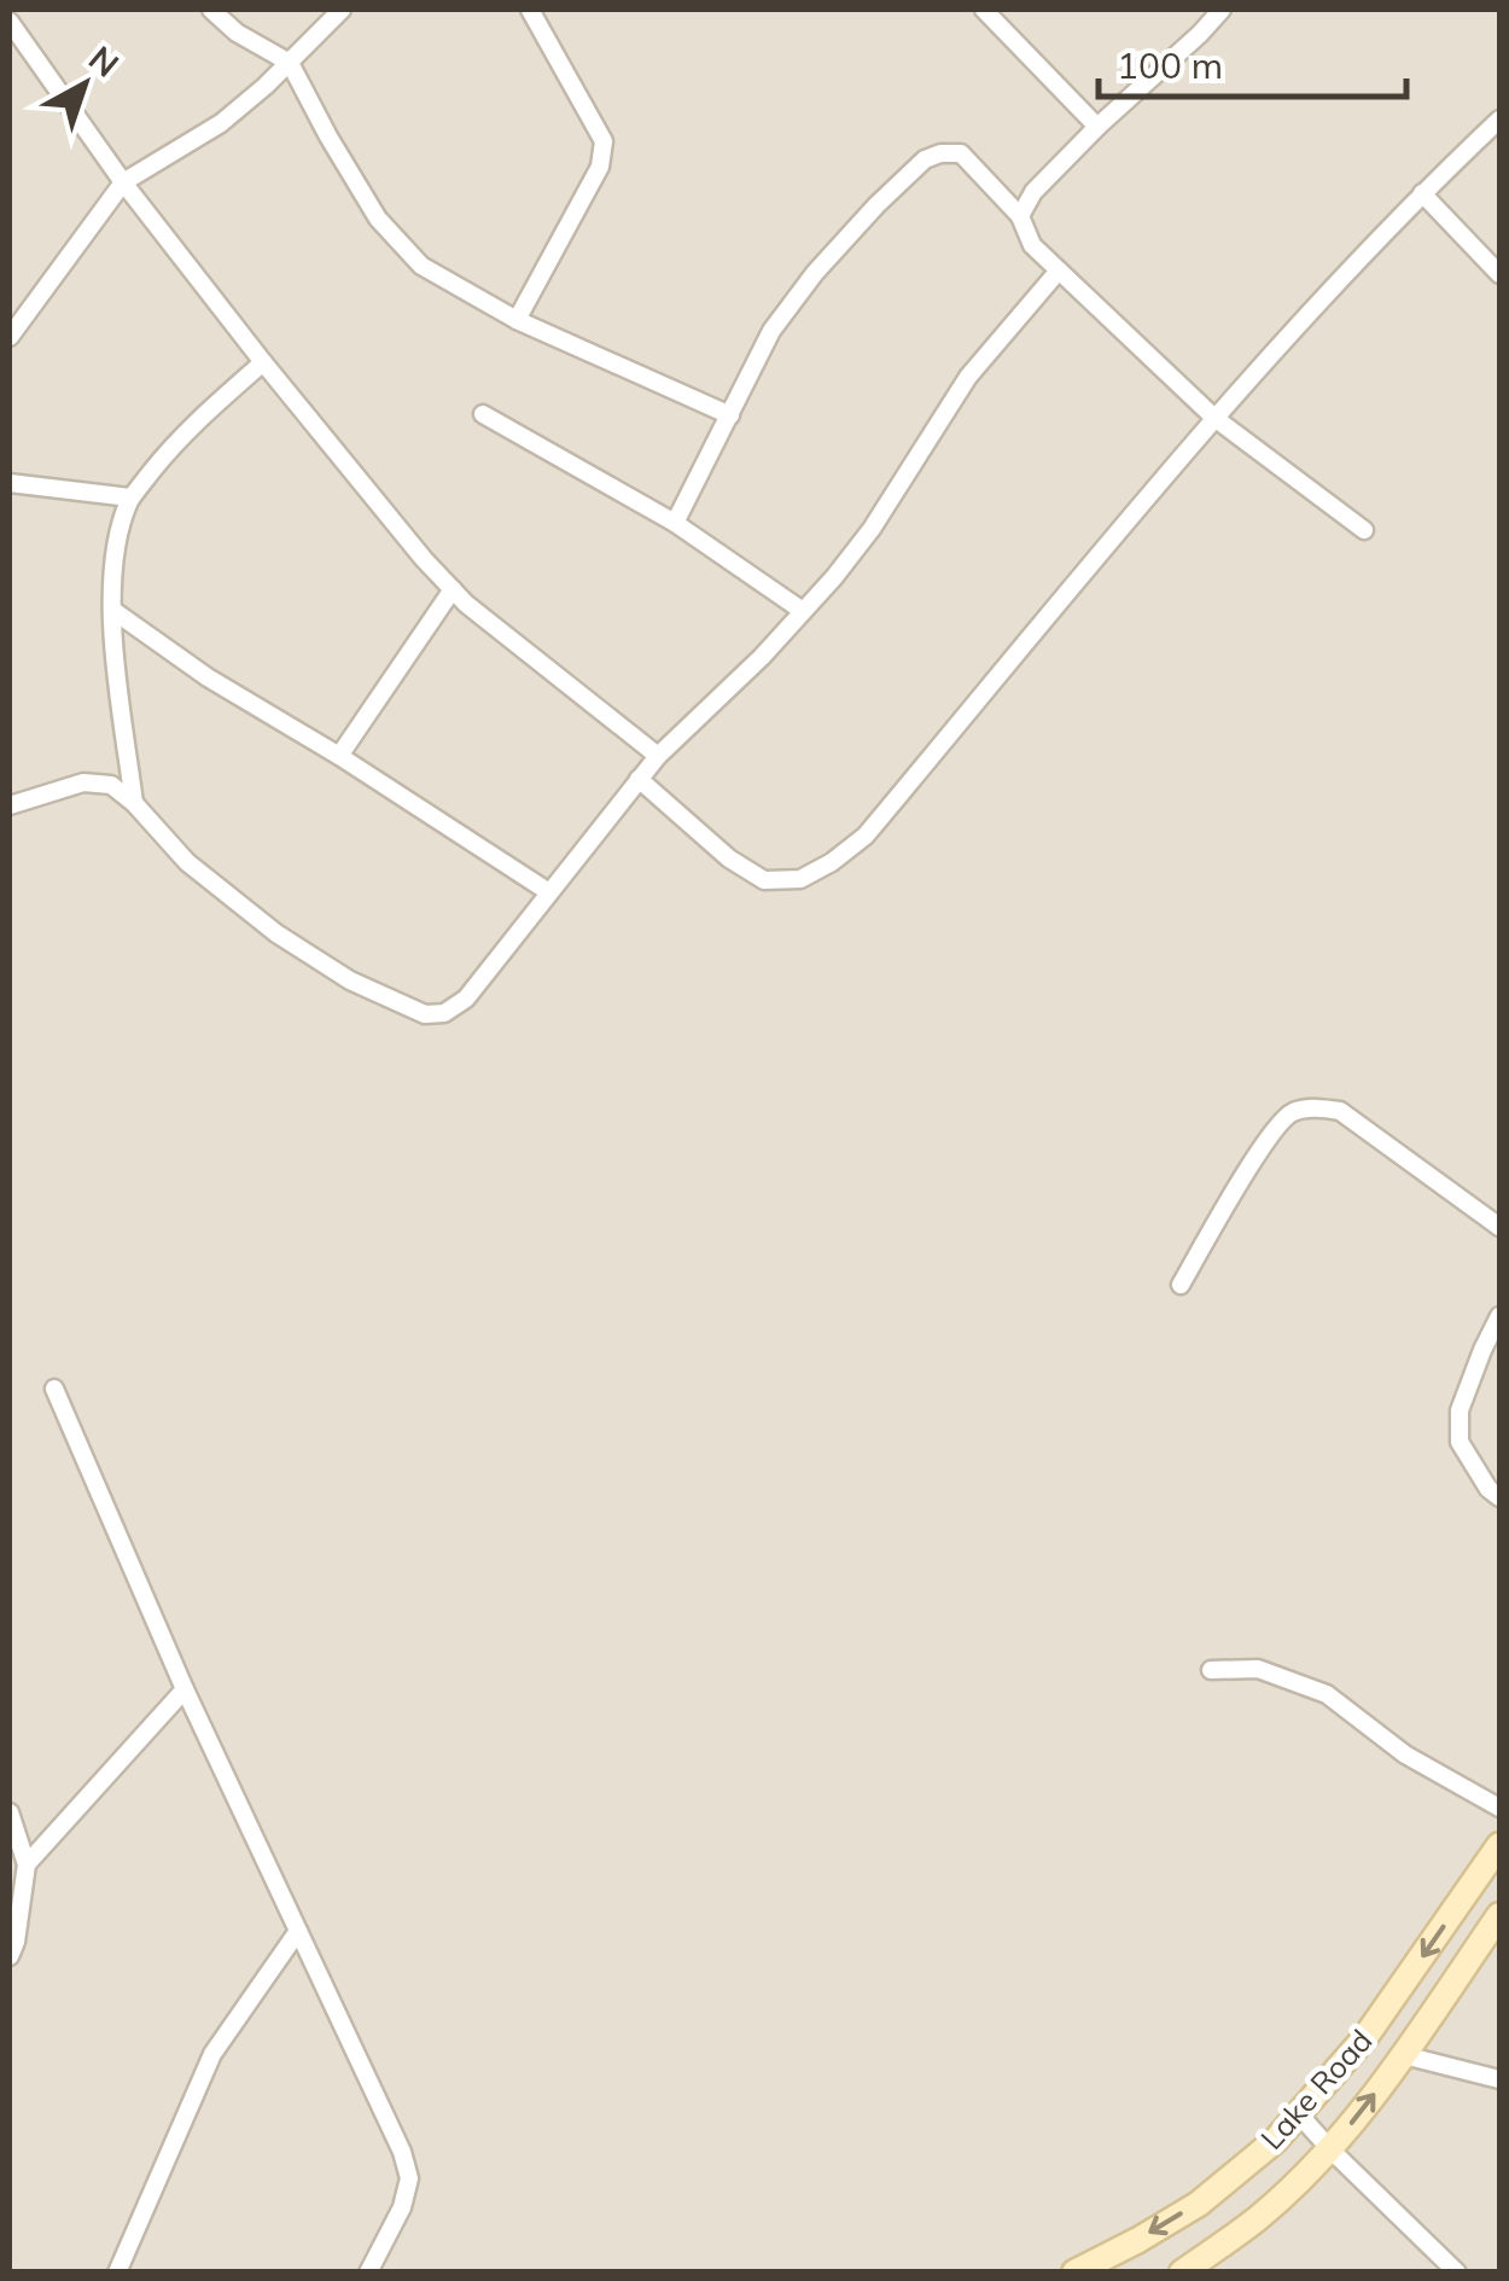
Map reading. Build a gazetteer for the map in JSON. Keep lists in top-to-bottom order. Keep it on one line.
{"streets":{"main road":["Lake Road"]},"scale_bar":"100 m","north":"top right"}
